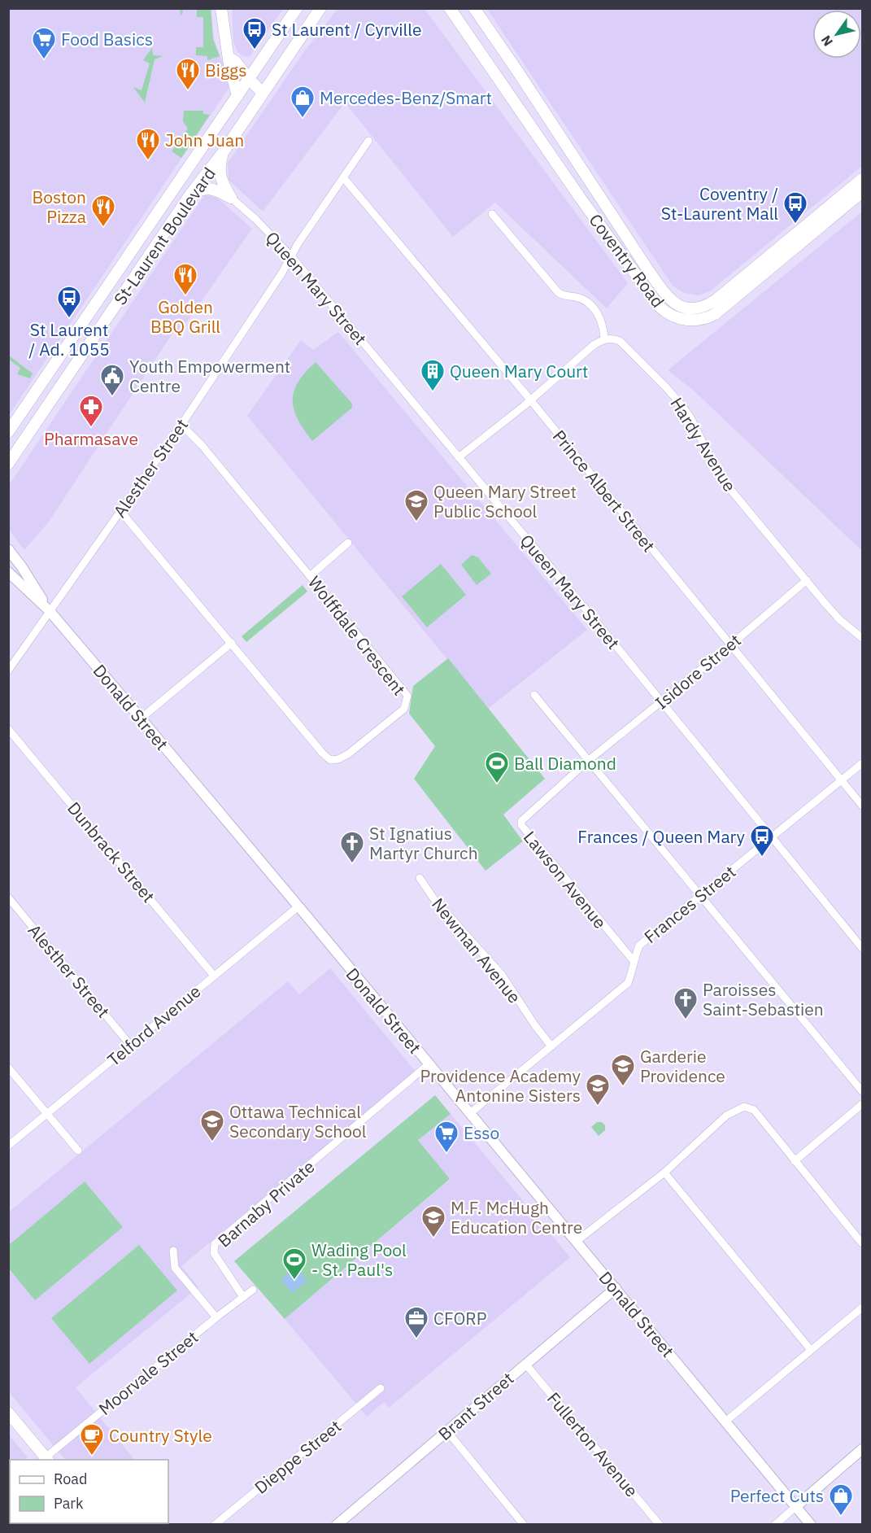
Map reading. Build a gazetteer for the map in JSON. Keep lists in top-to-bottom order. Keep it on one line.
{"streets":{"main road":["St-Laurent Boulevard","Coventry Road"],"street":["Queen Mary Street","Hardy Avenue","Alesther Street","Prince Albert Street","Wolffdale Crescent","Isidore Street","Donald Street","Dunbrack Street","Lawson Avenue","Frances Street","Newman Avenue","Telford Avenue","Barnaby Private","Moorvale Street","Brant Street","Fullerton Avenue","Dieppe Street"]},"crossings":[["Queen Mary Street","Alesther Street"],["Queen Mary Street","Isidore Street"],["Queen Mary Street","Frances Street"],["Hardy Avenue","Isidore Street"],["Alesther Street","Prince Albert Street"],["Alesther Street","Wolffdale Crescent"],["Alesther Street","Donald Street"],["Alesther Street","Telford Avenue"],["Prince Albert Street","Isidore Street"],["Prince Albert Street","Frances Street"],["Isidore Street","Lawson Avenue"],["Donald Street","Frances Street"],["Donald Street","Telford Avenue"],["Donald Street","Barnaby Private"],["Donald Street","Brant Street"],["Dunbrack Street","Telford Avenue"],["Lawson Avenue","Frances Street"],["Frances Street","Newman Avenue"],["Barnaby Private","Moorvale Street"],["Brant Street","Fullerton Avenue"]],"places":{"bus stop":["St Laurent / Cyrville","Coventry / St-Laurent Mall","St Laurent / Ad. 1055","Frances / Queen Mary"],"supermarket":["Food Basics","Esso"],"restaurant":["Biggs","John Juan","Boston Pizza","Golden BBQ Grill"],"shop":["Mercedes-Benz/Smart","Perfect Cuts"],"building":["Queen Mary Court"],"public building":["Youth Empowerment Centre"],"pharmacy":["Pharmasave"],"school or university":["Queen Mary Street Public School","Garderie Providence","Providence Academy Antonine Sisters","Ottawa Technical Secondary School","M.F. McHugh Education Centre"],"sports":["Ball Diamond","Wading Pool - St. Paul's"],"church":["St Ignatius Martyr Church","Paroisses Saint-Sebastien"],"office":["CFORP"],"cafe":["Country Style"]},"legend":["Road","Park"],"north":"bottom left"}
